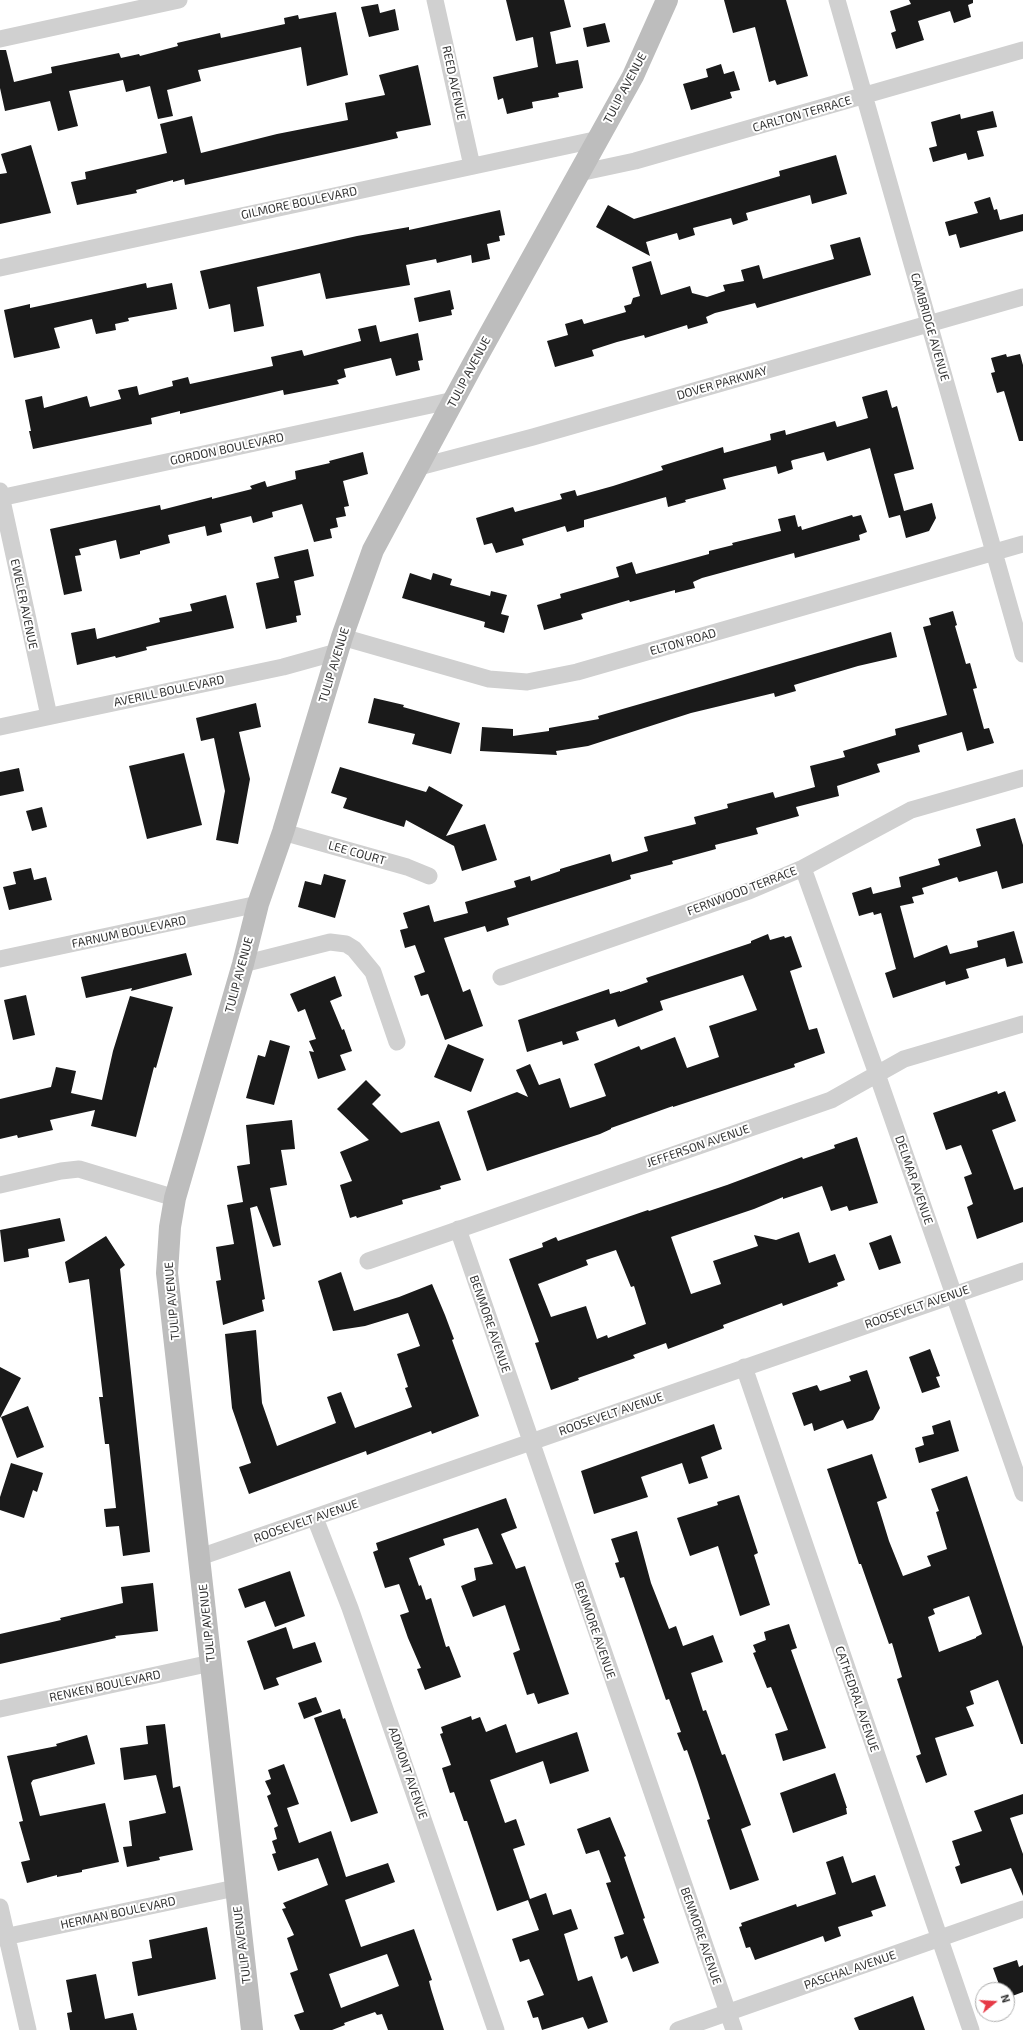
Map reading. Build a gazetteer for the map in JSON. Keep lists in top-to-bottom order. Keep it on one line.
{"streets":{"main road":["TULIP AVENUE"],"street":["REED AVENUE","CARLTON TERRACE","GILMORE BOULEVARD","CAMBRIDGE AVENUE","DOVER PARKWAY","GORDON BOULEVARD","EWELER AVENUE","ELTON ROAD","AVERILL BOULEVARD","LEE COURT","FERNWOOD TERRACE","FARNUM BOULEVARD","JEFFERSON AVENUE","DELMAR AVENUE","ROOSEVELT AVENUE","BENMORE AVENUE","RENKEN BOULEVARD","CATHEDRAL AVENUE","ADMONT AVENUE","HERMAN BOULEVARD","PASCHAL AVENUE"]},"crossings":[["REED AVENUE","GILMORE BOULEVARD"],["TULIP AVENUE","CARLTON TERRACE"],["TULIP AVENUE","GILMORE BOULEVARD"],["TULIP AVENUE","DOVER PARKWAY"],["TULIP AVENUE","GORDON BOULEVARD"],["TULIP AVENUE","ELTON ROAD"],["TULIP AVENUE","AVERILL BOULEVARD"],["TULIP AVENUE","LEE COURT"],["TULIP AVENUE","FARNUM BOULEVARD"],["TULIP AVENUE","ROOSEVELT AVENUE"],["TULIP AVENUE","RENKEN BOULEVARD"],["TULIP AVENUE","HERMAN BOULEVARD"],["CARLTON TERRACE","CAMBRIDGE AVENUE"],["CAMBRIDGE AVENUE","DOVER PARKWAY"],["CAMBRIDGE AVENUE","ELTON ROAD"],["GORDON BOULEVARD","EWELER AVENUE"],["EWELER AVENUE","AVERILL BOULEVARD"],["ELTON ROAD","AVERILL BOULEVARD"],["FERNWOOD TERRACE","DELMAR AVENUE"],["JEFFERSON AVENUE","DELMAR AVENUE"],["JEFFERSON AVENUE","BENMORE AVENUE"],["DELMAR AVENUE","ROOSEVELT AVENUE"],["ROOSEVELT AVENUE","BENMORE AVENUE"],["ROOSEVELT AVENUE","CATHEDRAL AVENUE"],["ROOSEVELT AVENUE","ADMONT AVENUE"],["BENMORE AVENUE","PASCHAL AVENUE"],["CATHEDRAL AVENUE","PASCHAL AVENUE"]],"north":"right"}
